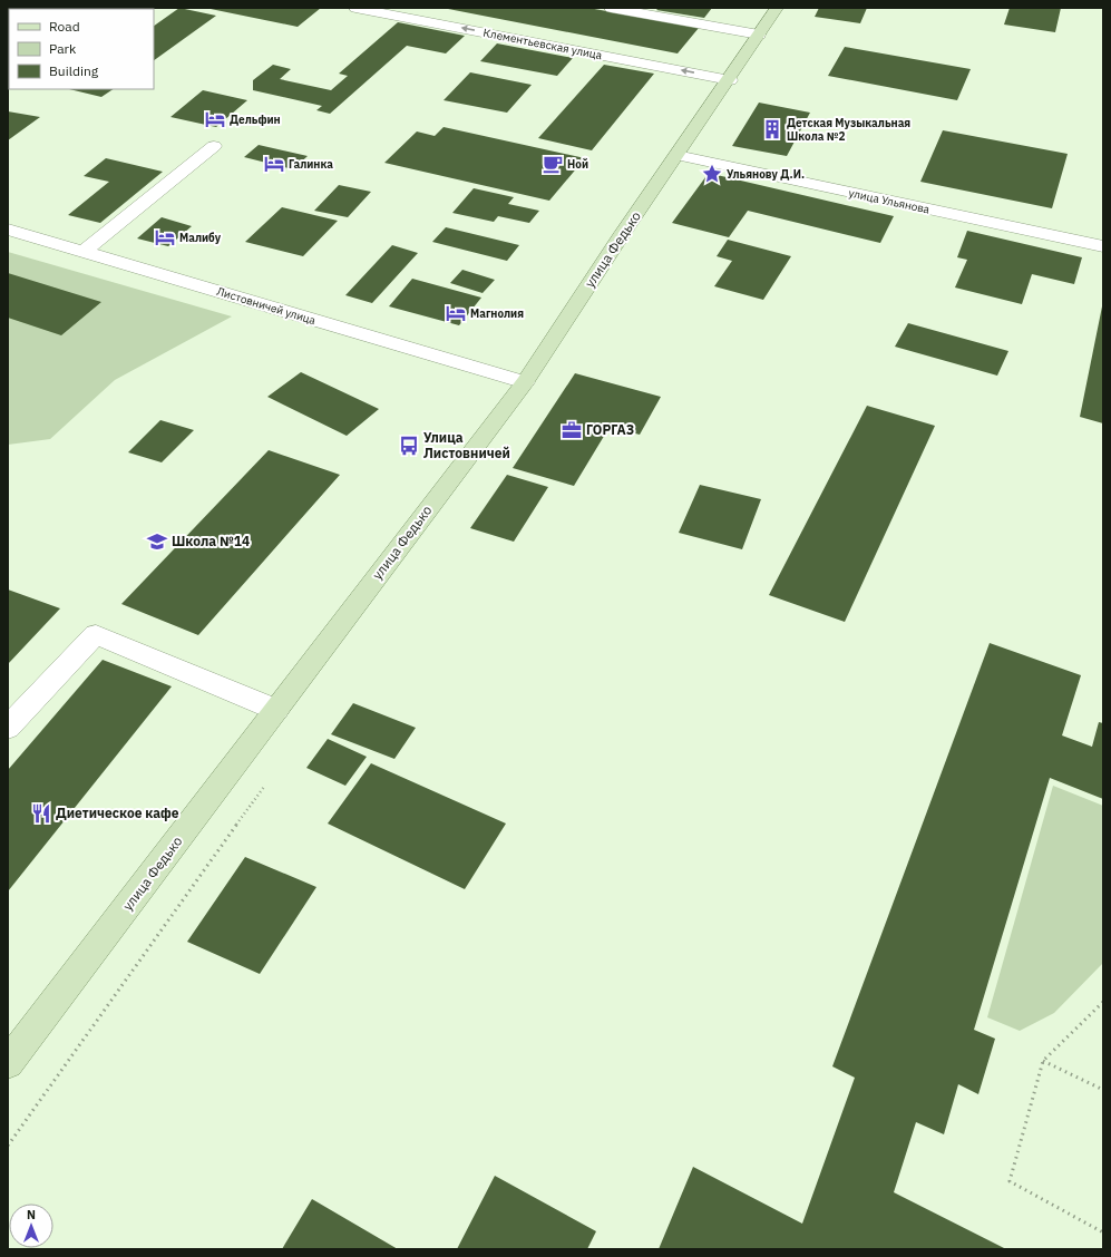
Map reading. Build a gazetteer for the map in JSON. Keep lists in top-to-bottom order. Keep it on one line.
{"streets":{"main road":["улица Федько"],"street":["Клементьевская улица","улица Ульянова","Листовничей улица"]},"crossings":[["Клементьевская улица","улица Федько"],["улица Ульянова","улица Федько"],["улица Федько","Листовничей улица"]],"places":{"hotel":["Дельфин","Галинка","Малибу","Магнолия"],"building":["Детская Музыкальная Школа №2"],"cafe":["Ной"],"place":["Ульянову Д.И."],"office":["ГОРГАЗ"],"bus stop":["Улица Листовничей"],"school or university":["Школа №14"],"restaurant":["Диетическое кафе"]},"legend":["Road","Park","Building"],"north":"top"}
